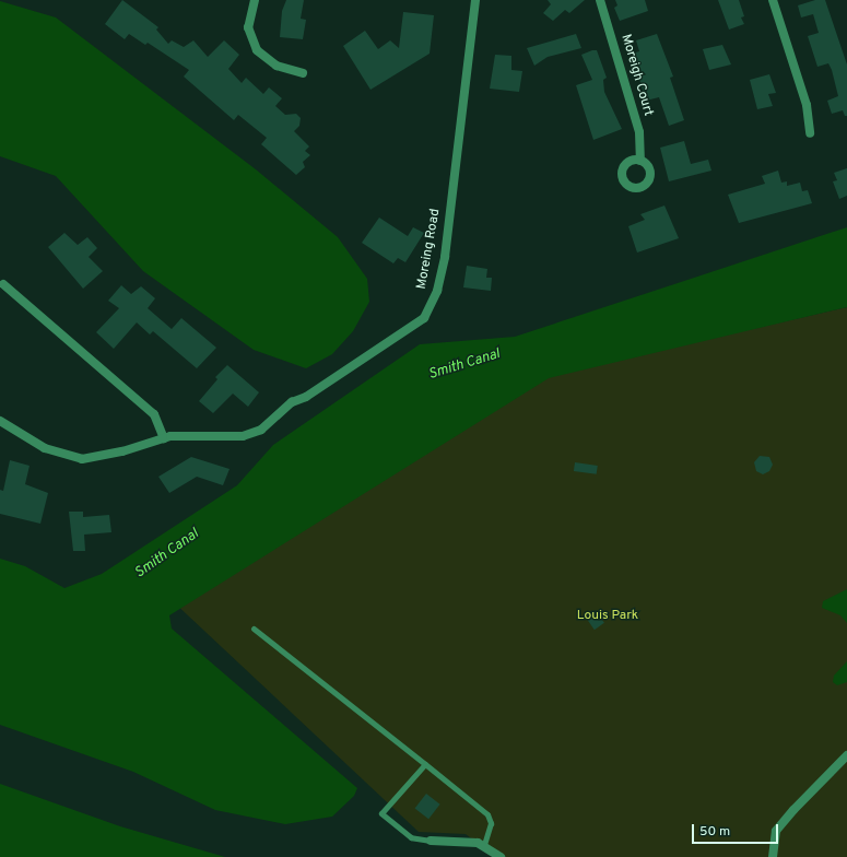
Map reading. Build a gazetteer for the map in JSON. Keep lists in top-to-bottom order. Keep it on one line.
{"streets":{"street":["Moreigh Court","Moreing Road"]},"water":["Smith Canal"],"parks":["Louis Park"],"scale_bar":"50 m"}
